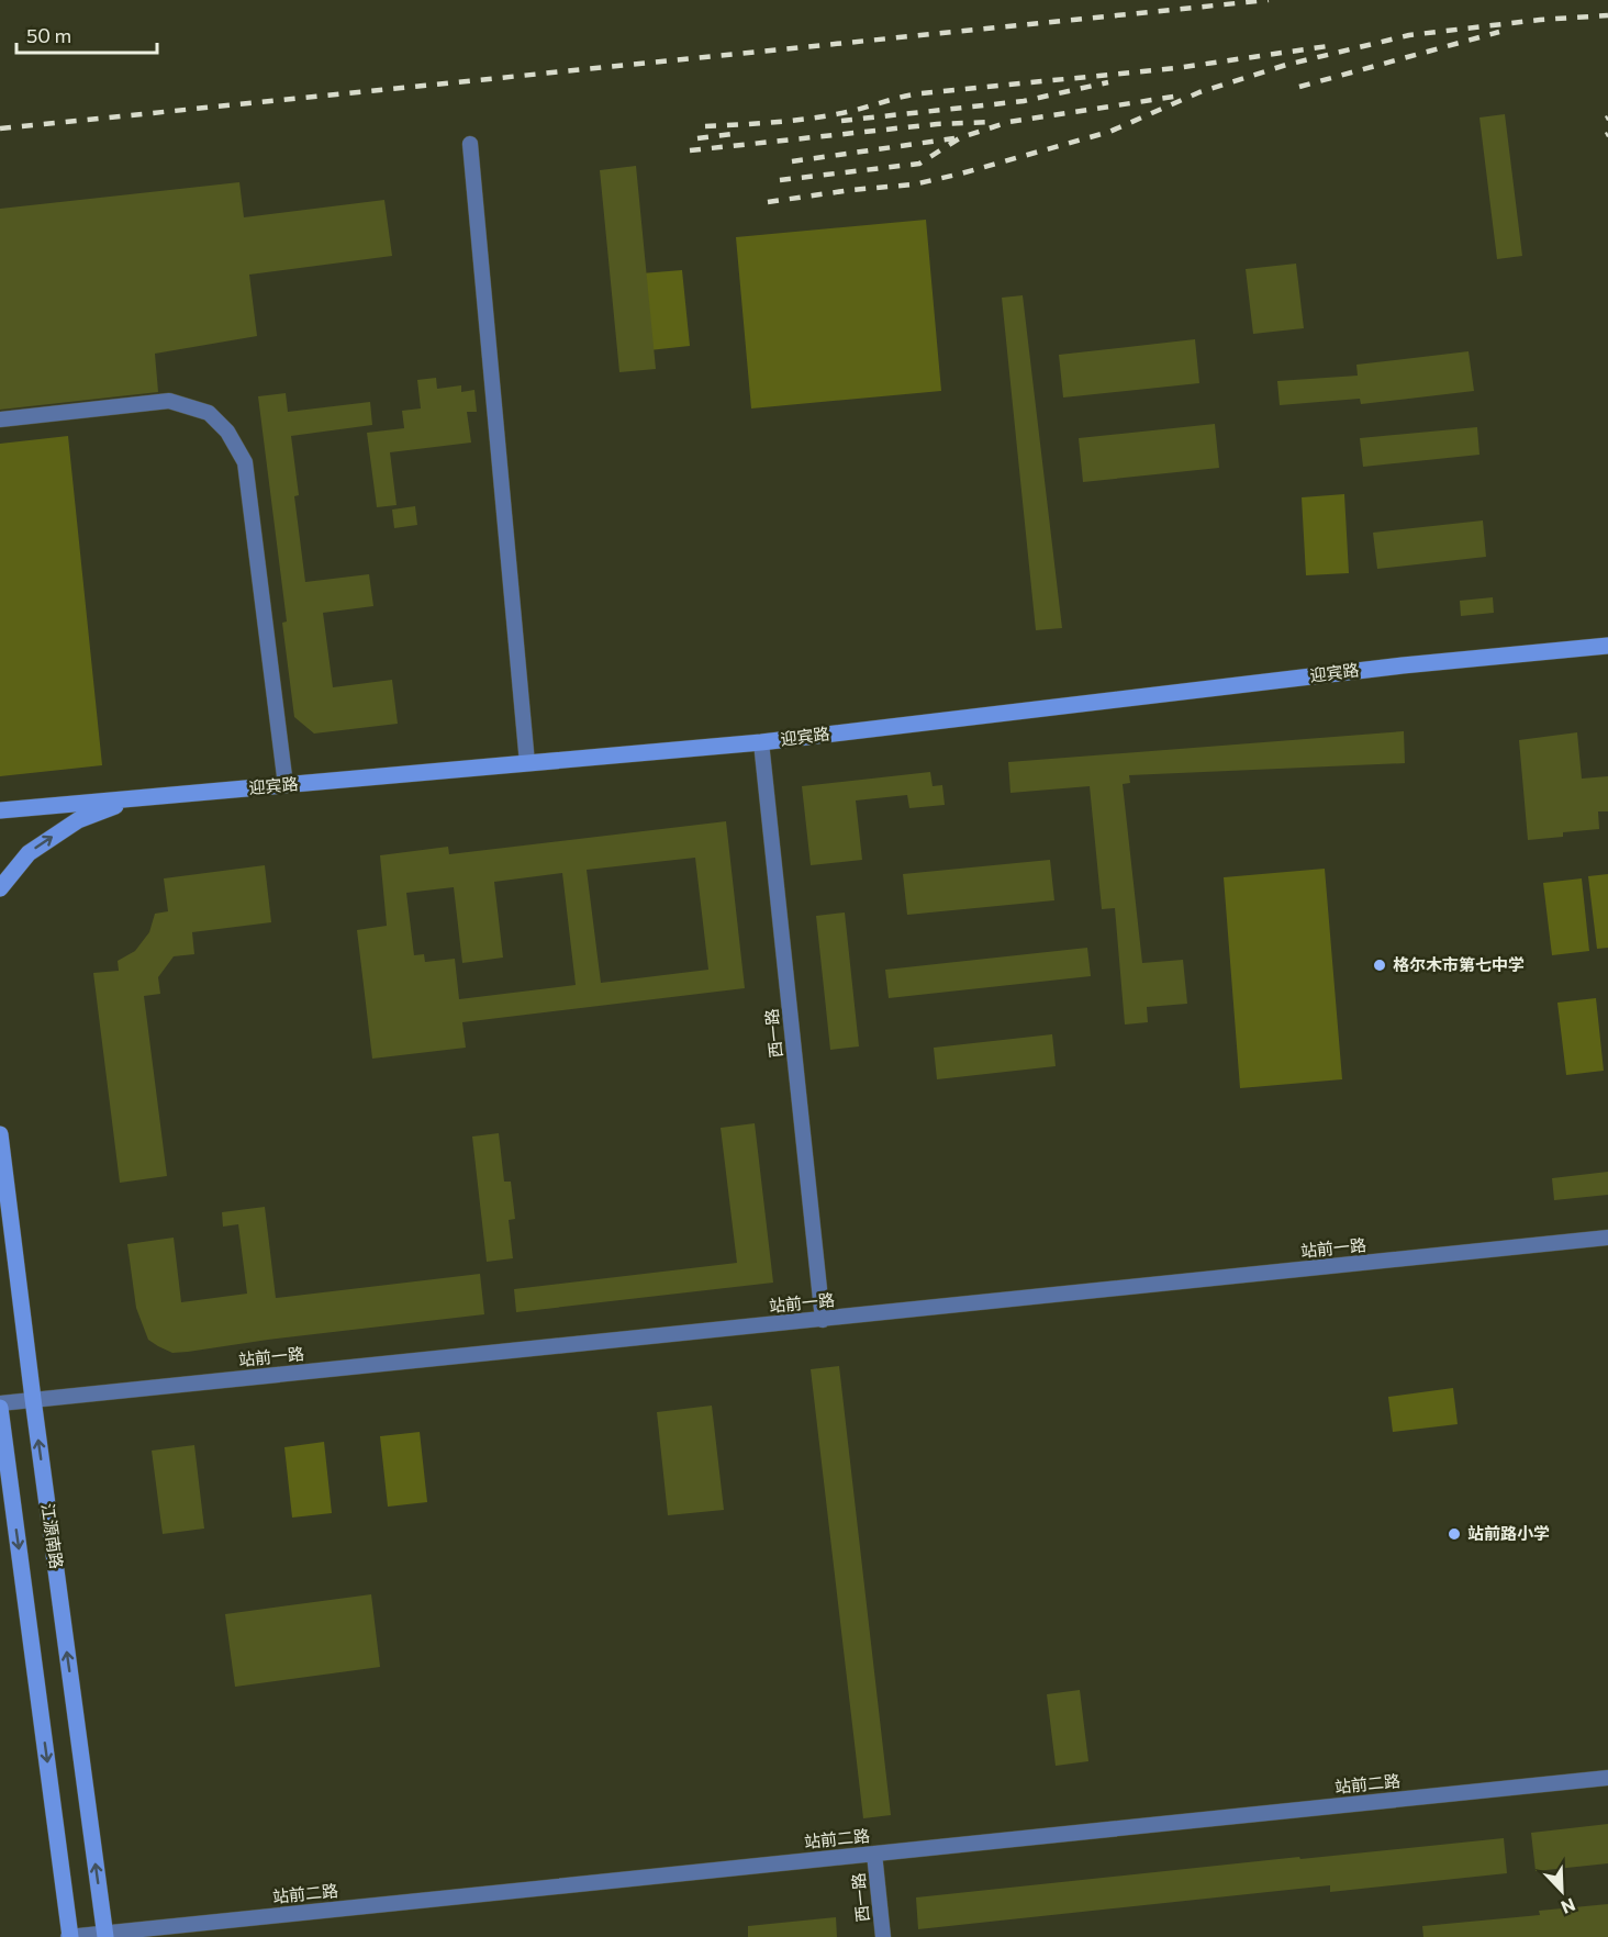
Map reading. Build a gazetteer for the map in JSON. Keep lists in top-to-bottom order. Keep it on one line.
{"streets":{"main road":["迎宾路","江源南路"],"street":["西一路","站前一路","站前二路"]},"crossings":[["迎宾路","西一路"],["西一路","站前一路"],["西一路","站前二路"],["站前一路","江源南路"],["江源南路","站前二路"]],"places":["格尔木市第七中学","站前路小学"],"scale_bar":"50 m","north":"bottom right"}
